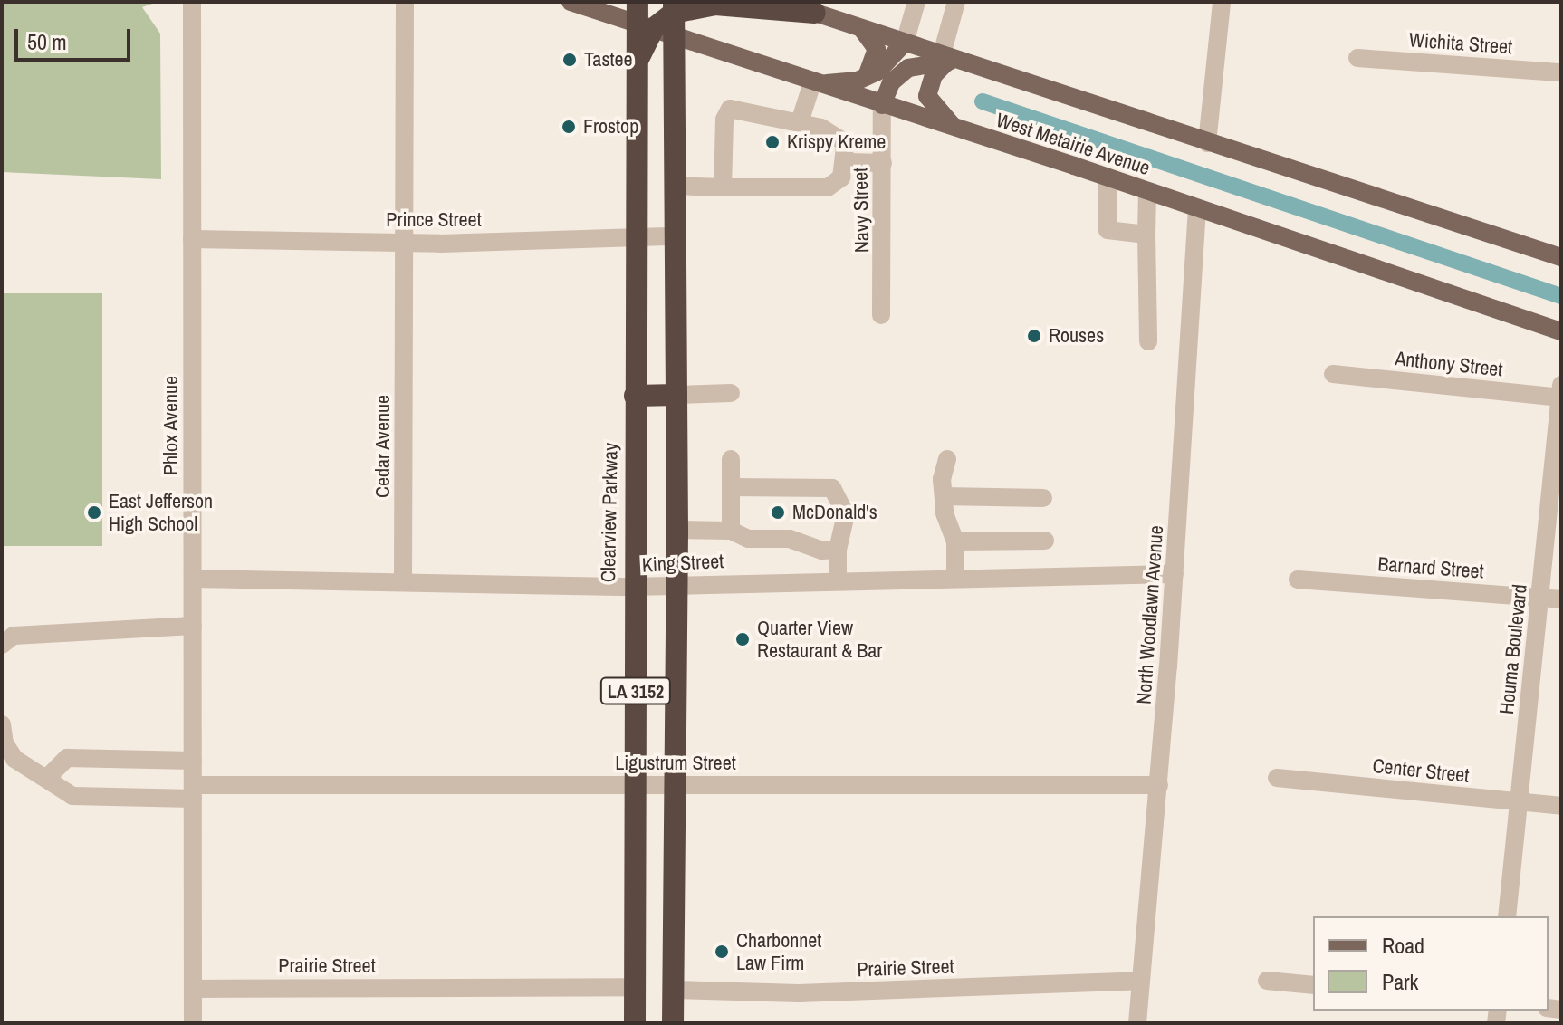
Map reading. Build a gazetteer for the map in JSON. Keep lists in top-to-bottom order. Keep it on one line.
{"streets":{"highway":["Clearview Parkway","LA 3152"],"main road":["West Metairie Avenue"],"street":["Wichita Street","Navy Street","Prince Street","Anthony Street","Phlox Avenue","Cedar Avenue","King Street","Barnard Street","North Woodlawn Avenue","Houma Boulevard","Ligustrum Street","Center Street","Prairie Street"]},"crossings":[["West Metairie Avenue","Navy Street"],["West Metairie Avenue","Clearview Parkway"],["West Metairie Avenue","North Woodlawn Avenue"],["Prince Street","Phlox Avenue"],["Prince Street","Cedar Avenue"],["Prince Street","Clearview Parkway"],["Anthony Street","Houma Boulevard"],["Phlox Avenue","King Street"],["Phlox Avenue","Ligustrum Street"],["Phlox Avenue","Prairie Street"],["Cedar Avenue","King Street"],["Clearview Parkway","King Street"],["Clearview Parkway","Ligustrum Street"],["Clearview Parkway","Prairie Street"],["King Street","North Woodlawn Avenue"],["Barnard Street","Houma Boulevard"],["North Woodlawn Avenue","Ligustrum Street"],["North Woodlawn Avenue","Prairie Street"],["Houma Boulevard","Center Street"]],"places":["Tastee","Frostop","Krispy Kreme","Rouses","East Jefferson High School","McDonald's","Quarter View Restaurant & Bar","Charbonnet Law Firm"],"legend":["Road","Park"],"scale_bar":"50 m"}
